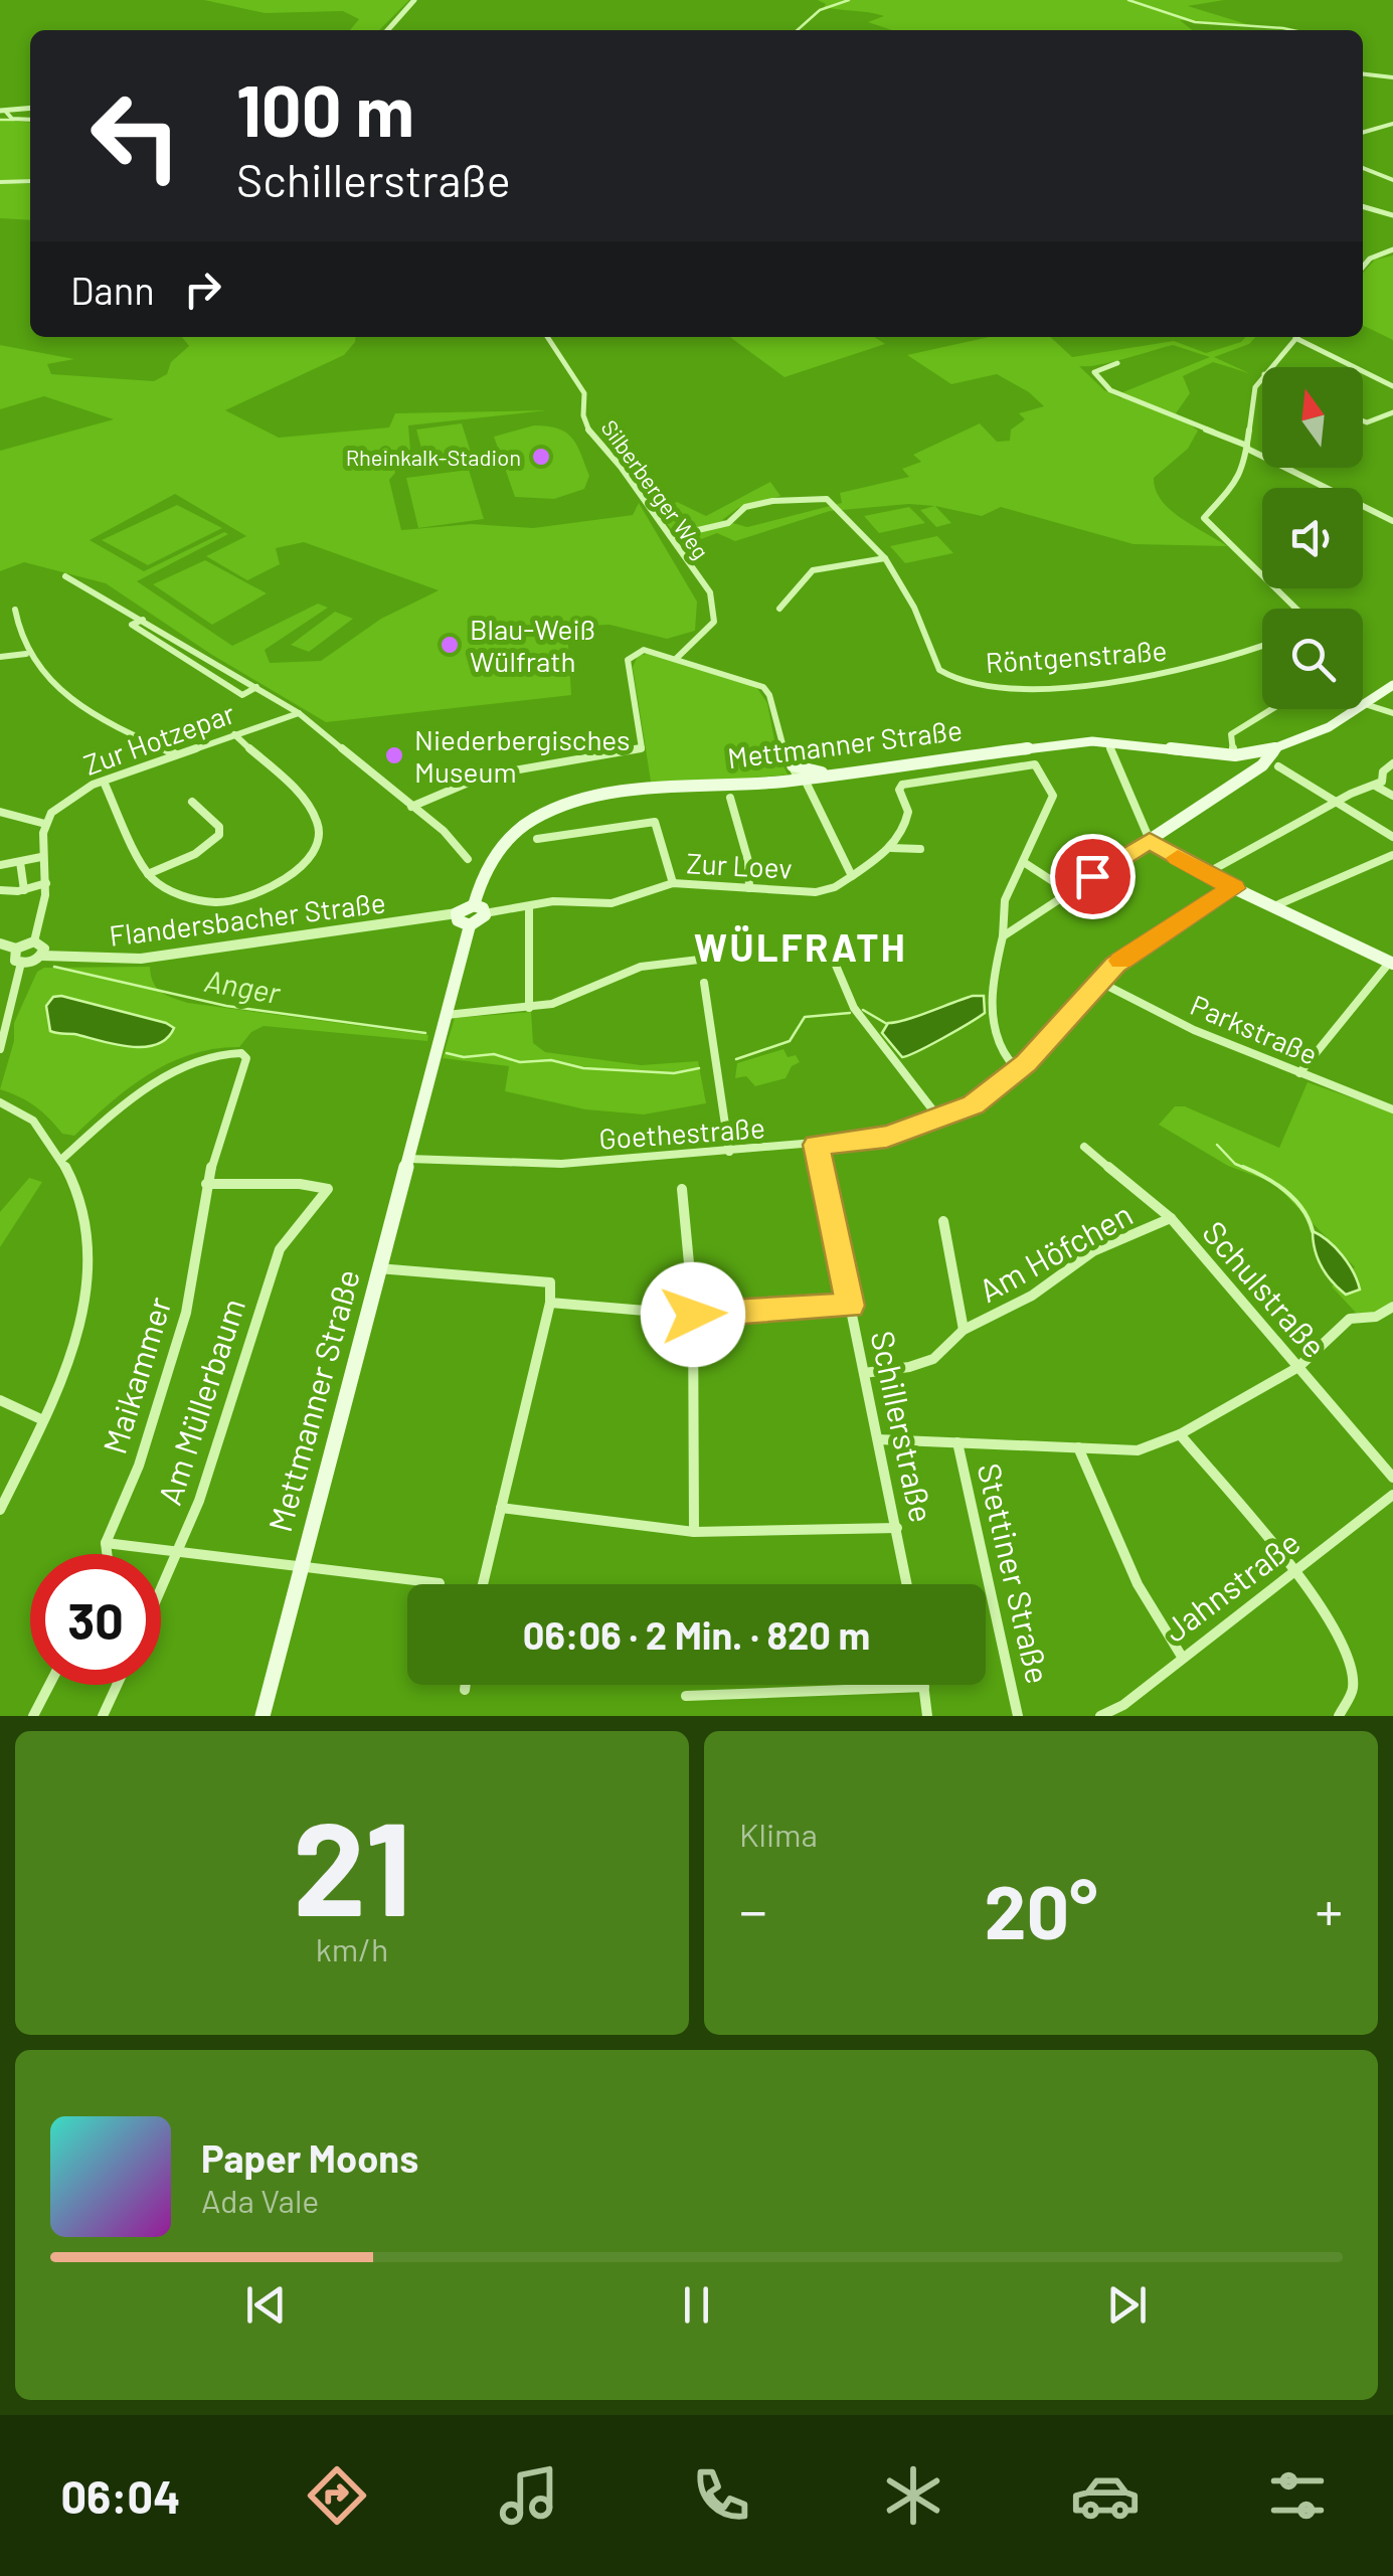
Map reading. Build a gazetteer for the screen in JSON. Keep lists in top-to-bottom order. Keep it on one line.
{"streets":{"main road":["Mettmanner Straße"],"street":["Silberberger Weg","Röntgenstraße","Zur Hotzepar","Zur Loev","Flandersbacher Straße","Parkstraße","Goethestraße","Am Höfchen","Schulstraße","Maikammer","Am Müllerbaum","Schillerstraße","Stettiner Straße","Jahnstraße"]},"crossings":[["Silberberger Weg","Röntgenstraße"],["Mettmanner Straße","Zur Loev"],["Mettmanner Straße","Goethestraße"],["Parkstraße","Goethestraße"],["Goethestraße","Schillerstraße"],["Am Höfchen","Schulstraße"],["Am Höfchen","Schillerstraße"],["Maikammer","Am Müllerbaum"]],"districts":["WÜLFRATH"],"water":["Anger"],"places":["Rheinkalk-Stadion","Blau-Weiß Wülfrath","Niederbergisches Museum"],"north":"top","page":{"turn":["100 m","Schillerstraße"],"then":"Dann","limit":"30","trip":"06:06 · 2 Min. · 820 m","tile":[["21","km/h"],"Klima"],"heat":["−","20°","+"],"song":["Paper Moons","Ada Vale"],"tabs":"06:04"}}
